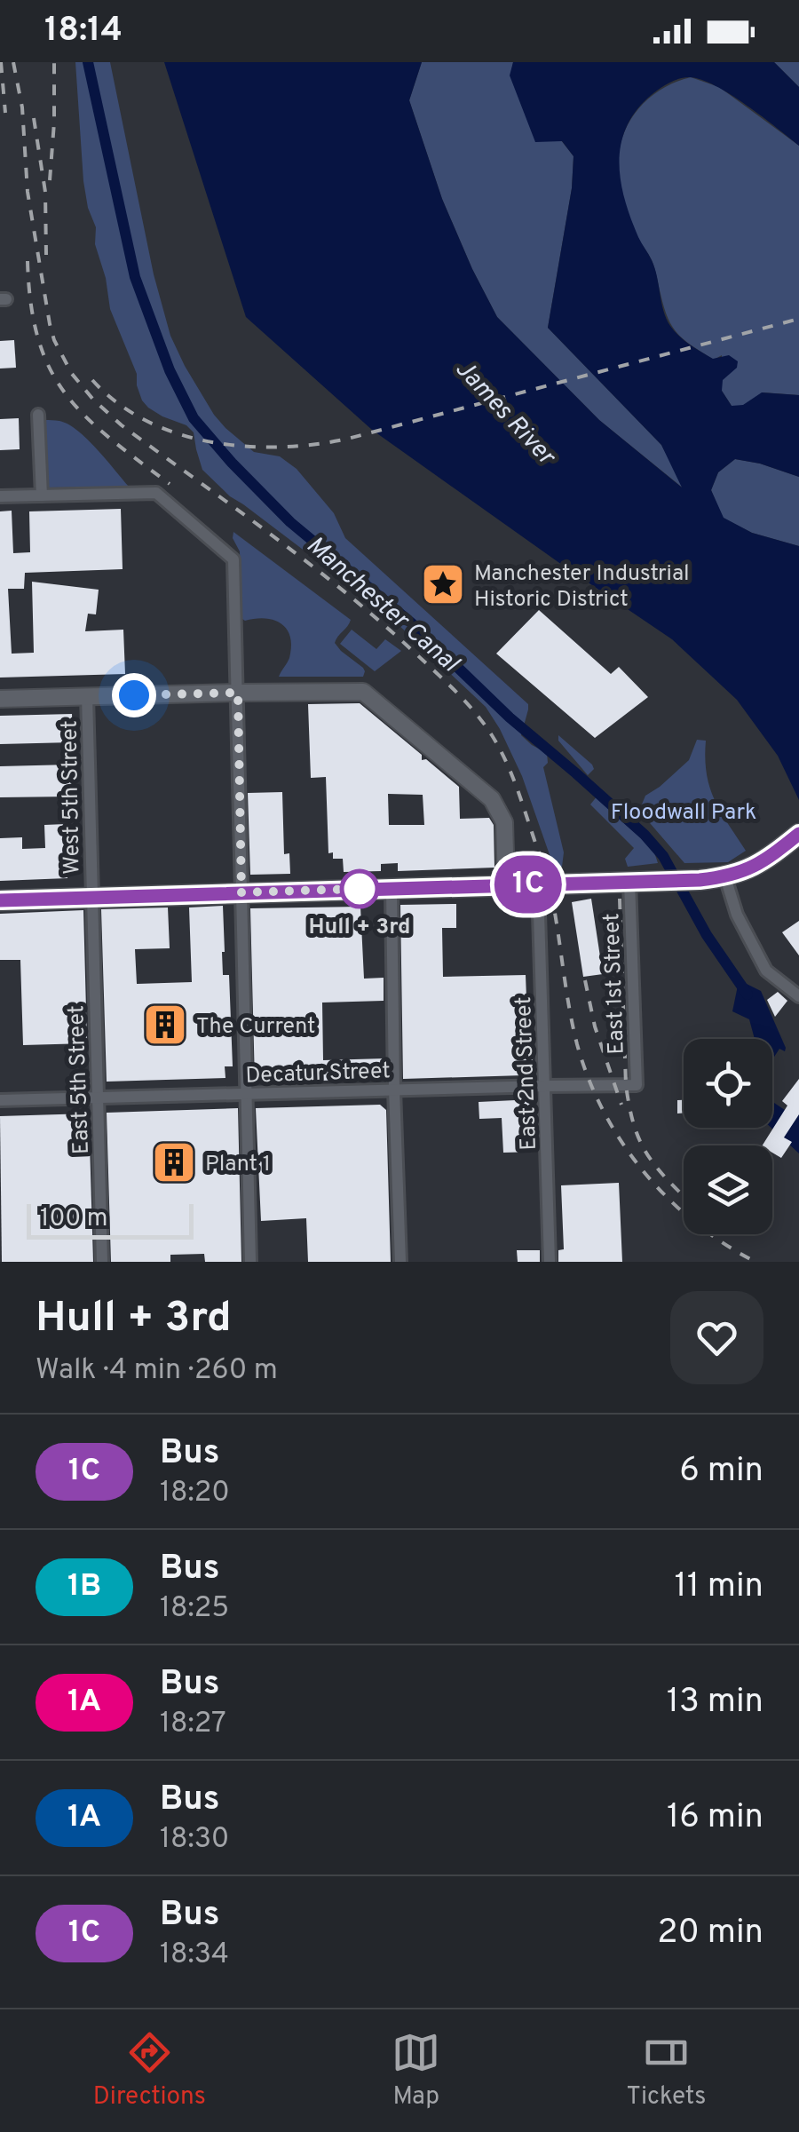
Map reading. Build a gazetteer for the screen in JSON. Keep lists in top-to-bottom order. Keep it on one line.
{"streets":{"street":["West 5th Street","East 1st Street","Decatur Street","East 2nd Street","East 5th Street"]},"crossings":[["West 5th Street","East 5th Street"],["East 1st Street","Decatur Street"],["Decatur Street","East 2nd Street"],["Decatur Street","East 5th Street"]],"water":["James River","Manchester Canal"],"parks":["Floodwall Park"],"places":{"place":["Manchester Industrial Historic District"],"other":["Hull + 3rd"],"building":["The Current","Plant 1"]},"lines":["bus line 1C"],"scale_bar":"100 m","page":{"status":"18:14","on_map":"1C","scale":"100 m","heading":["Hull + 3rd","Walk · 4 min · 260 m"],"list":[{"mark":"1C","name":"Bus","note":"18:20","value":"6 min"},{"mark":"1B","name":"Bus","note":"18:25","value":"11 min"},{"mark":"1A","name":"Bus","note":"18:27","value":"13 min"},{"mark":"1A","name":"Bus","note":"18:30","value":"16 min"},{"mark":"1C","name":"Bus","note":"18:34","value":"20 min"}],"tabs":["Directions","Map","Tickets"]}}
